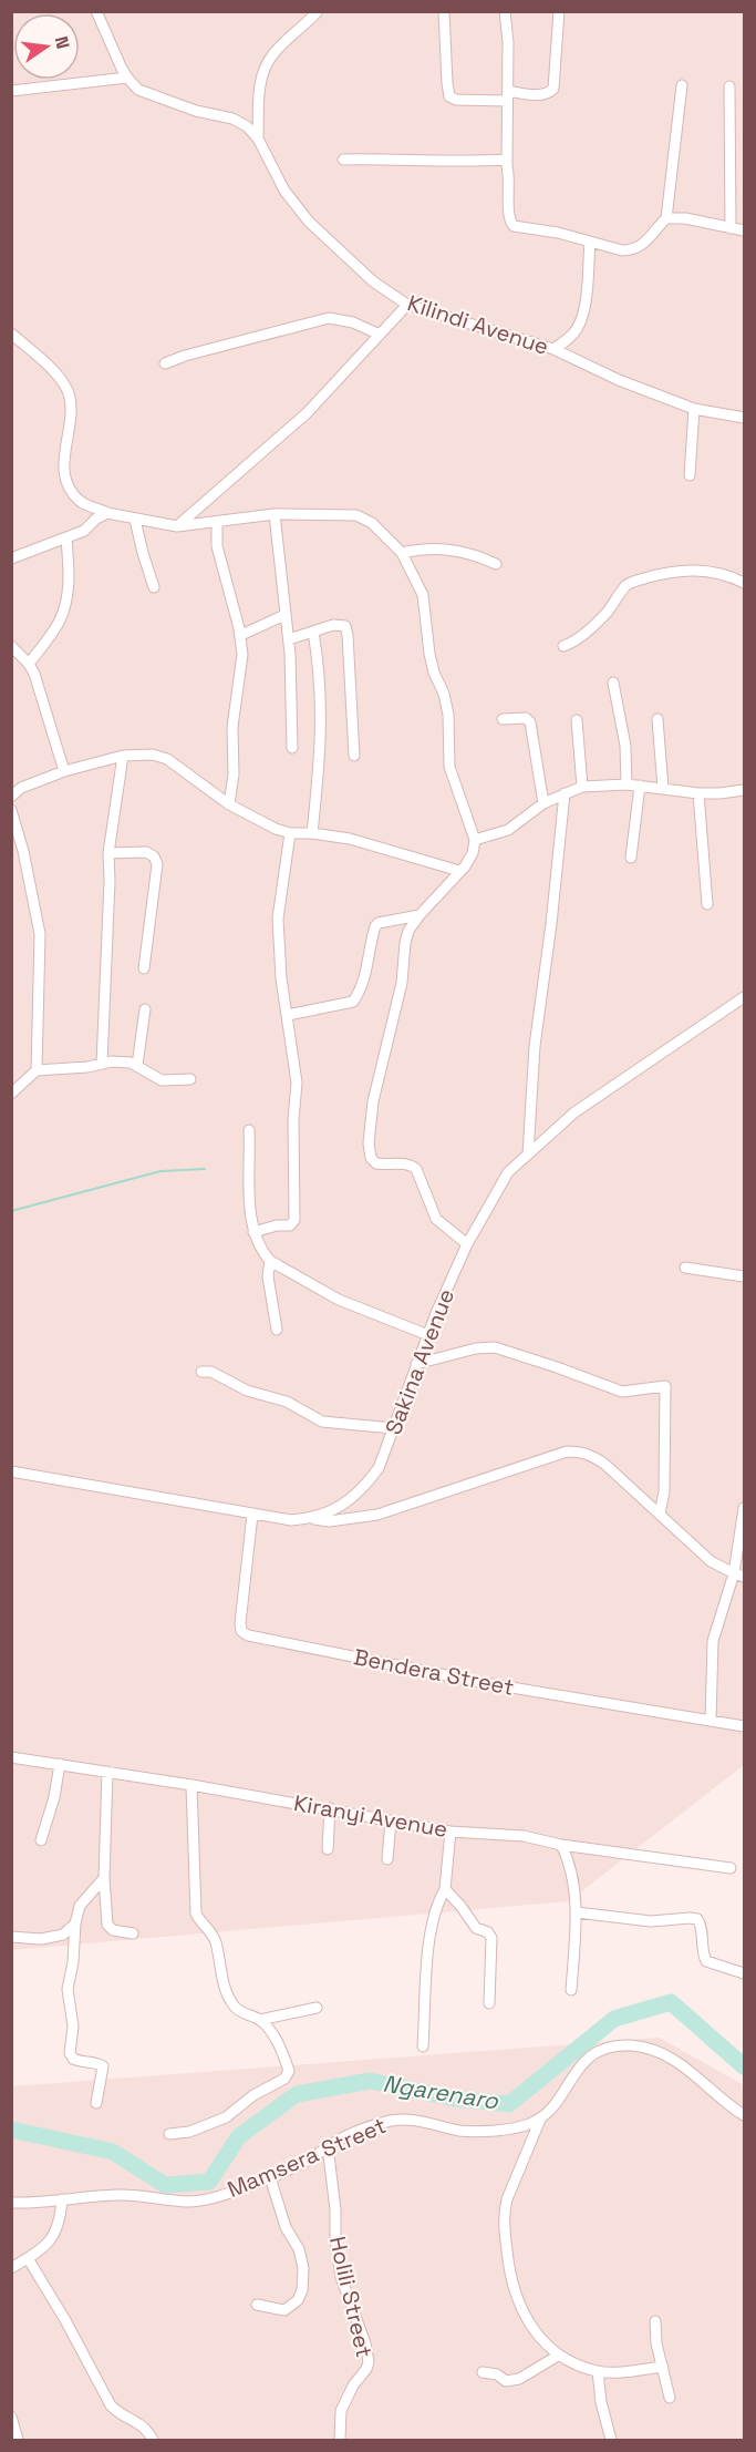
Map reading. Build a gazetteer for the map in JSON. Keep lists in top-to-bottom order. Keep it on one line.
{"streets":{"street":["Kilindi Avenue","Sakina Avenue","Bendera Street","Kiranyi Avenue","Mamsera Street","Holili Street"]},"crossings":[["Sakina Avenue","Bendera Street"],["Mamsera Street","Holili Street"]],"water":["Ngarenaro"],"north":"right"}
